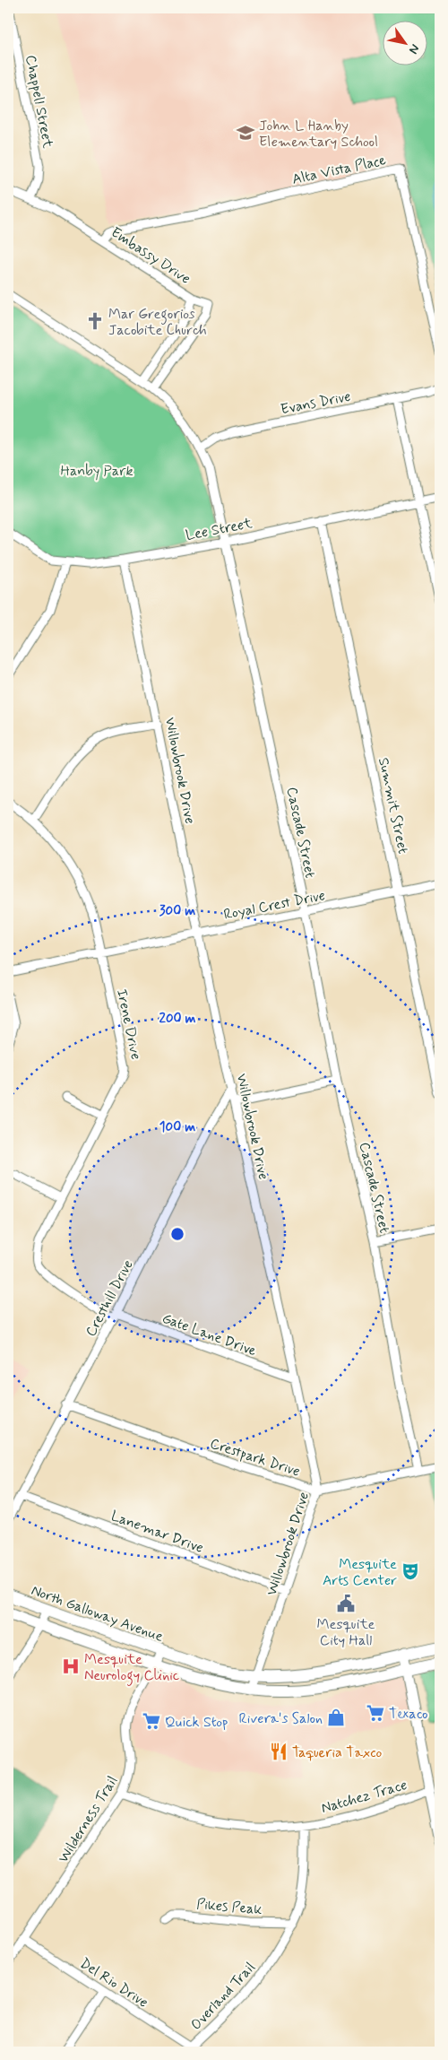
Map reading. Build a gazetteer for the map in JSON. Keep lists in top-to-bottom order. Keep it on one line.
{"streets":{"main road":["North Galloway Avenue"],"street":["Chappell Street","Alta Vista Place","Embassy Drive","Evans Drive","Lee Street","Willowbrook Drive","Summit Street","Cascade Street","Royal Crest Drive","Irene Drive","Cresthill Drive","Gate Lane Drive","Crestpark Drive","Lanemar Drive","Natchez Trace","Wilderness Trail","Pikes Peak","Del Rio Drive","Overland Trail"]},"crossings":[["Chappell Street","Embassy Drive"],["Alta Vista Place","Embassy Drive"],["Embassy Drive","Cascade Street"],["Evans Drive","Cascade Street"],["Lee Street","Willowbrook Drive"],["Lee Street","Summit Street"],["Lee Street","Cascade Street"],["Willowbrook Drive","Royal Crest Drive"],["Willowbrook Drive","Cresthill Drive"],["Willowbrook Drive","Gate Lane Drive"],["Willowbrook Drive","Crestpark Drive"],["Willowbrook Drive","Lanemar Drive"],["Willowbrook Drive","North Galloway Avenue"],["Summit Street","Royal Crest Drive"],["Cascade Street","Royal Crest Drive"],["Cascade Street","Crestpark Drive"],["Royal Crest Drive","Irene Drive"],["Irene Drive","Gate Lane Drive"],["Cresthill Drive","Gate Lane Drive"],["Cresthill Drive","Crestpark Drive"],["Cresthill Drive","Lanemar Drive"],["North Galloway Avenue","Wilderness Trail"],["Natchez Trace","Wilderness Trail"],["Natchez Trace","Overland Trail"],["Wilderness Trail","Del Rio Drive"],["Pikes Peak","Overland Trail"],["Del Rio Drive","Overland Trail"]],"parks":["Hanby Park"],"places":{"school or university":["John L Hanby Elementary School"],"church":["Mar Gregorios Jacobite Church"],"theatre":["Mesquite Arts Center"],"public building":["Mesquite City Hall"],"hospital":["Mesquite Neurology Clinic"],"supermarket":["Texaco","Quick Stop"],"shop":["Rivera's Salon"],"restaurant":["Taqueria Taxco"]},"north":"bottom right","rings":["300 m","200 m","100 m"]}
